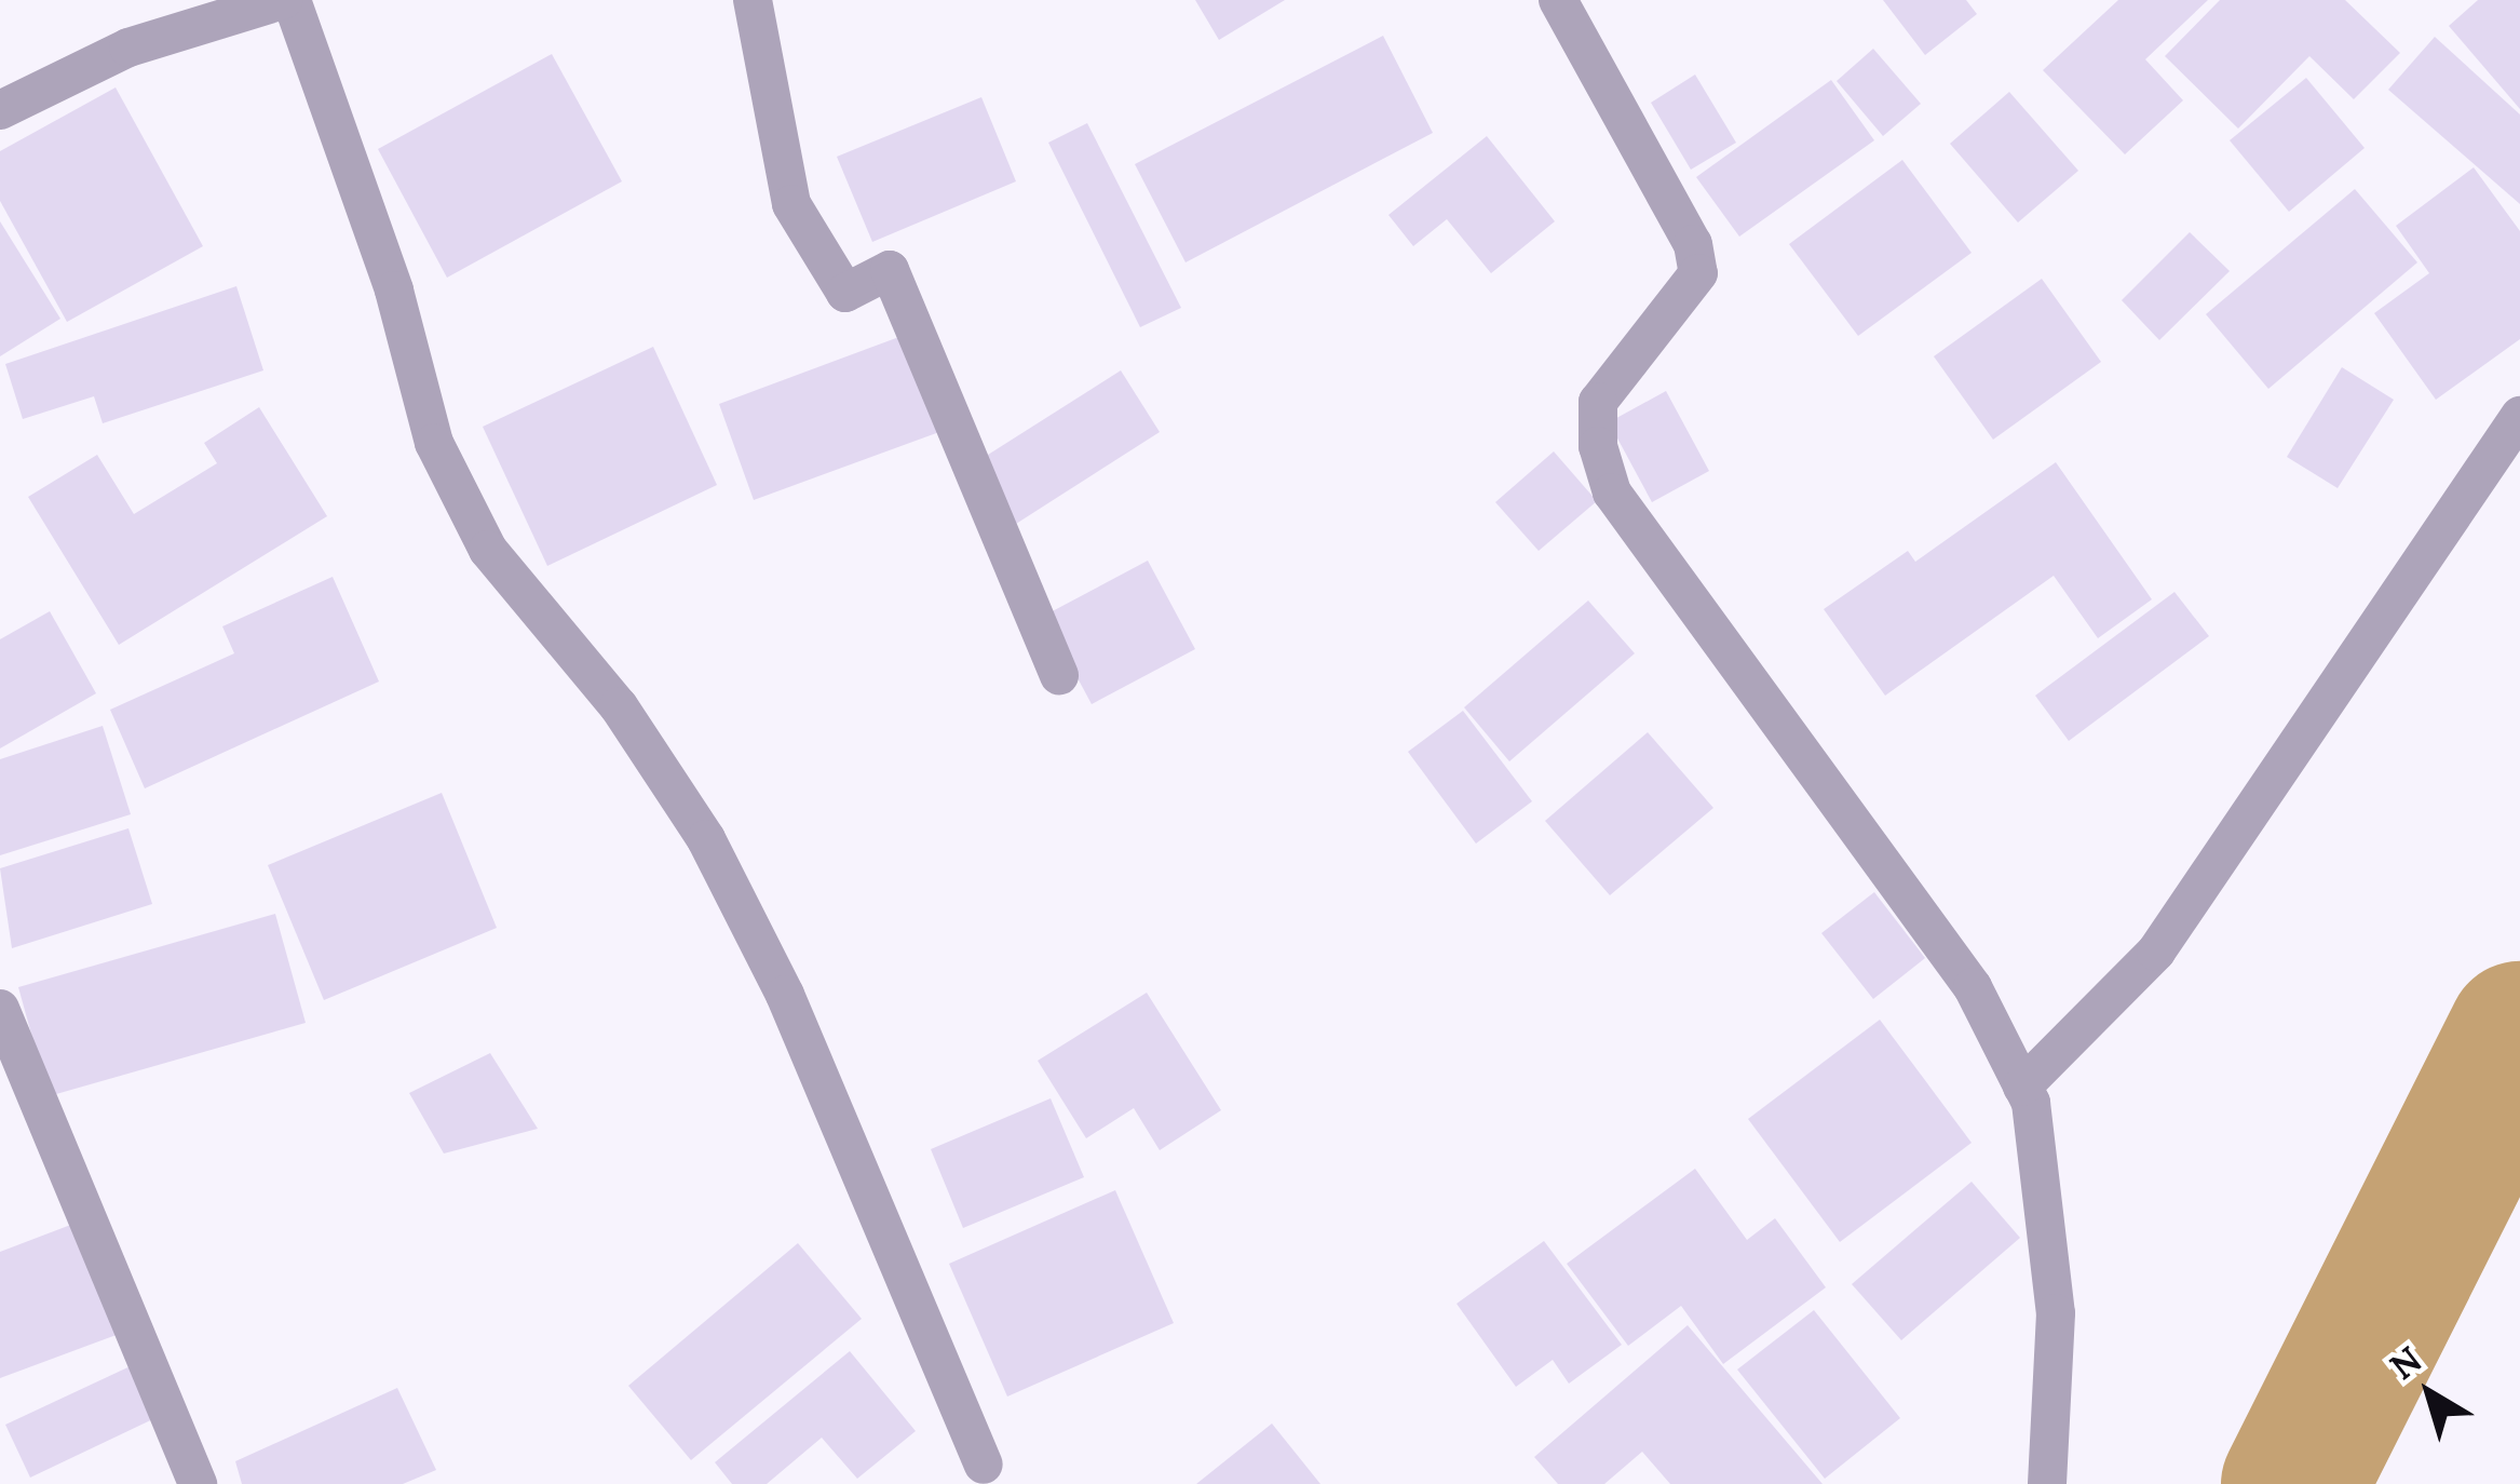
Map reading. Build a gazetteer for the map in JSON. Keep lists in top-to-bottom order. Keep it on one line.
{"north":"top left"}
